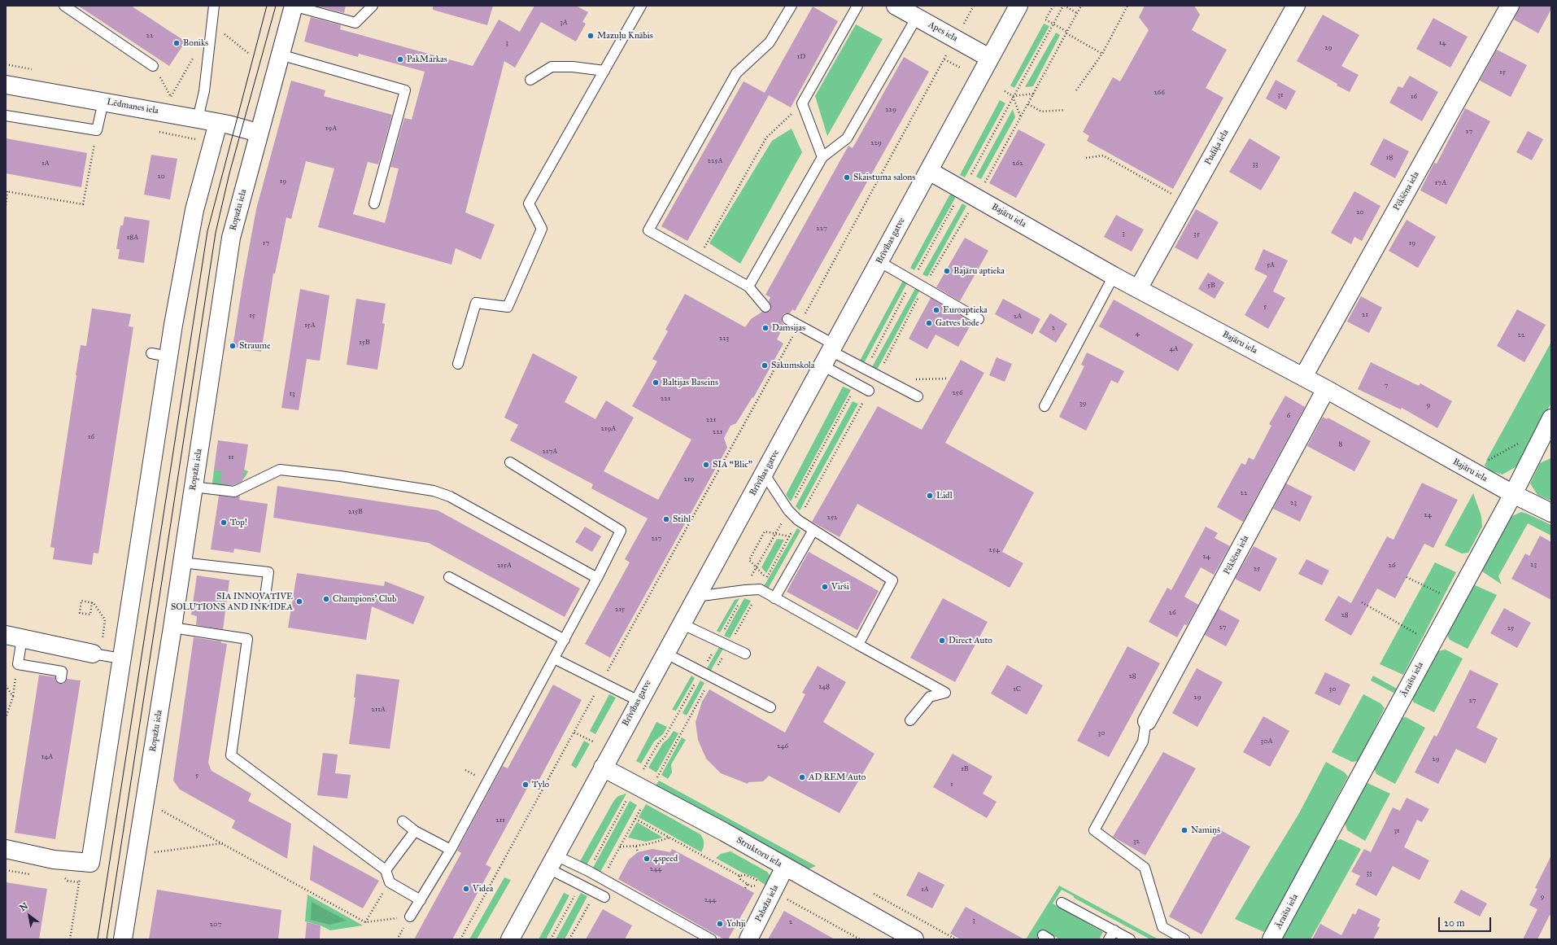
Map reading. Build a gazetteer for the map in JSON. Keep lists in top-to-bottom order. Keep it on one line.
{"streets":{"main road":["Apes iela","Lēdmanes iela","Pudiķa iela","Pēkšēna iela","Ropažu iela","Bajāru iela","Brīvības gatve","Āraišu iela","Struktoru iela","Pabažu iela"]},"crossings":[["Apes iela","Brīvības gatve"],["Lēdmanes iela","Ropažu iela"],["Pudiķa iela","Bajāru iela"],["Pēkšēna iela","Bajāru iela"],["Bajāru iela","Brīvības gatve"],["Bajāru iela","Āraišu iela"],["Brīvības gatve","Struktoru iela"],["Struktoru iela","Pabažu iela"]],"places":["Mazuļu Knābis","Boniks","PakMarkas","Skaistuma salons","Bajāru aptieka","Euroaptieka","Gatves bode","Damsijas","Straume","Sākumskola","Baltijas Baseins","SIA “Blic”","Lidl","Stihl","Top!","Virši","Champions' Club","SIA INNOVATIVE SOLUTIONS AND INK IDEA","Direct Auto","AD REM Auto","Tylo","Namiņš","4speed","Videa","Yohji"],"house_numbers":["3A","22","3","14","29","1D","15","266","31","16","229","19A","17","229","18","225A","1A","262","33","20","19","17A","20","227","3","35","18A","17","19","5A","5B","5","21","15","2A","15A","2","4","22","223","15B","4A","7","256","13","221","39","9","6","221","219A","221","16","8","217A","11","219","22","23","215B","24","252","217","254","24","23","215A","26","25","215","26","28","27","25","28","248","1C","30","29","27","211A","30","30A","246","14A","29","1B","5","1","211","31","32","244","33","1A","9","244","3","2","207"],"scale_bar":"20 m","north":"top left"}
